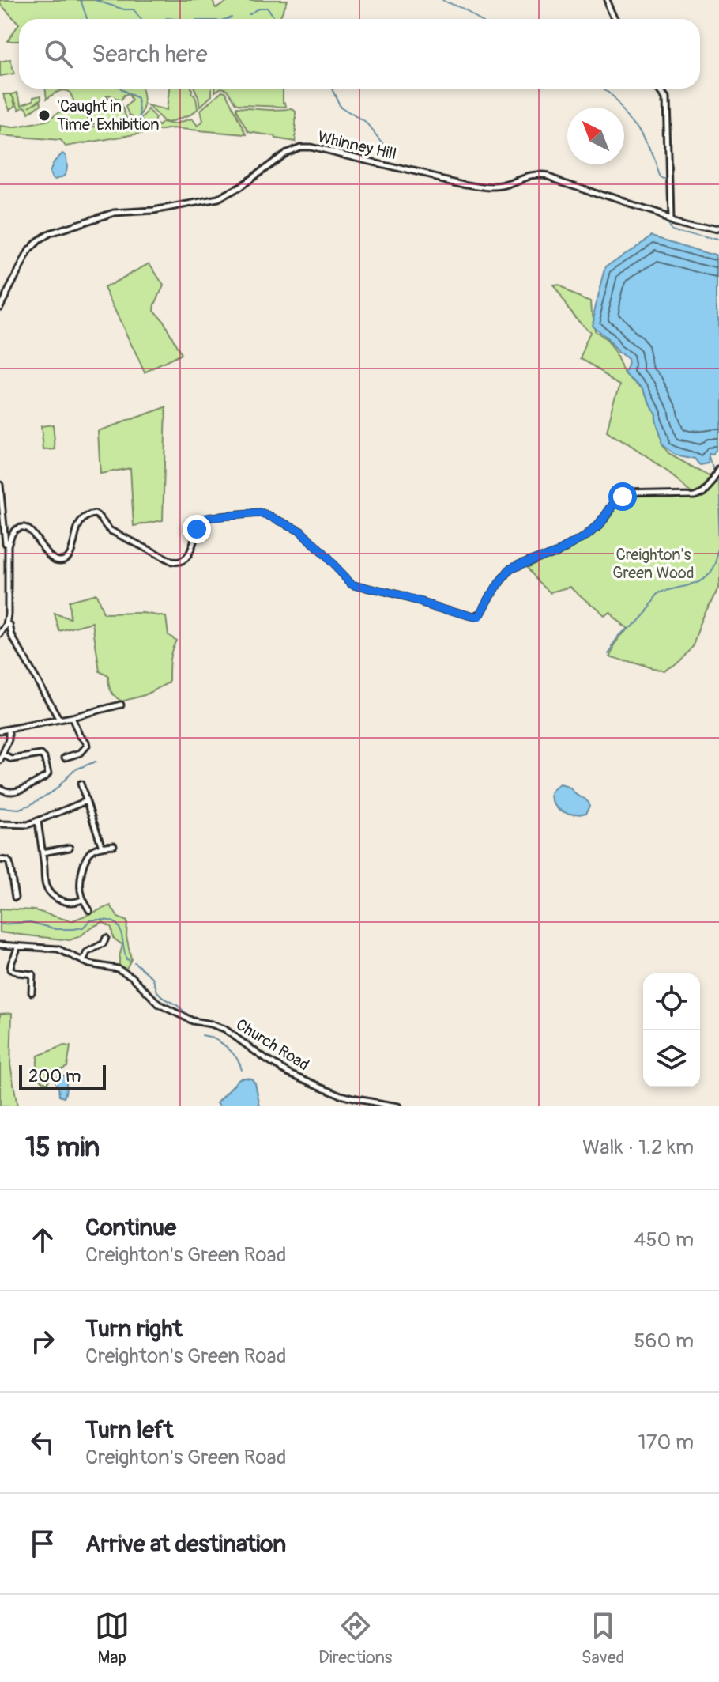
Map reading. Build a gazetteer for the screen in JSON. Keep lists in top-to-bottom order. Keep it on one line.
{"streets":{"street":["Whinney Hill","Church Road"]},"parks":["Creighton's Green Wood"],"places":["'Caught in Time' Exhibition"],"scale_bar":"200 m","north":"top left","page":{"search":"Search here","scale":"200 m","heading":["15 min","Walk · 1.2 km"],"list":[["Continue","Creighton's Green Road","450 m"],["Turn right","Creighton's Green Road","560 m"],["Turn left","Creighton's Green Road","170 m"],"Arrive at destination"],"nav":["Map","Directions","Saved"]}}
